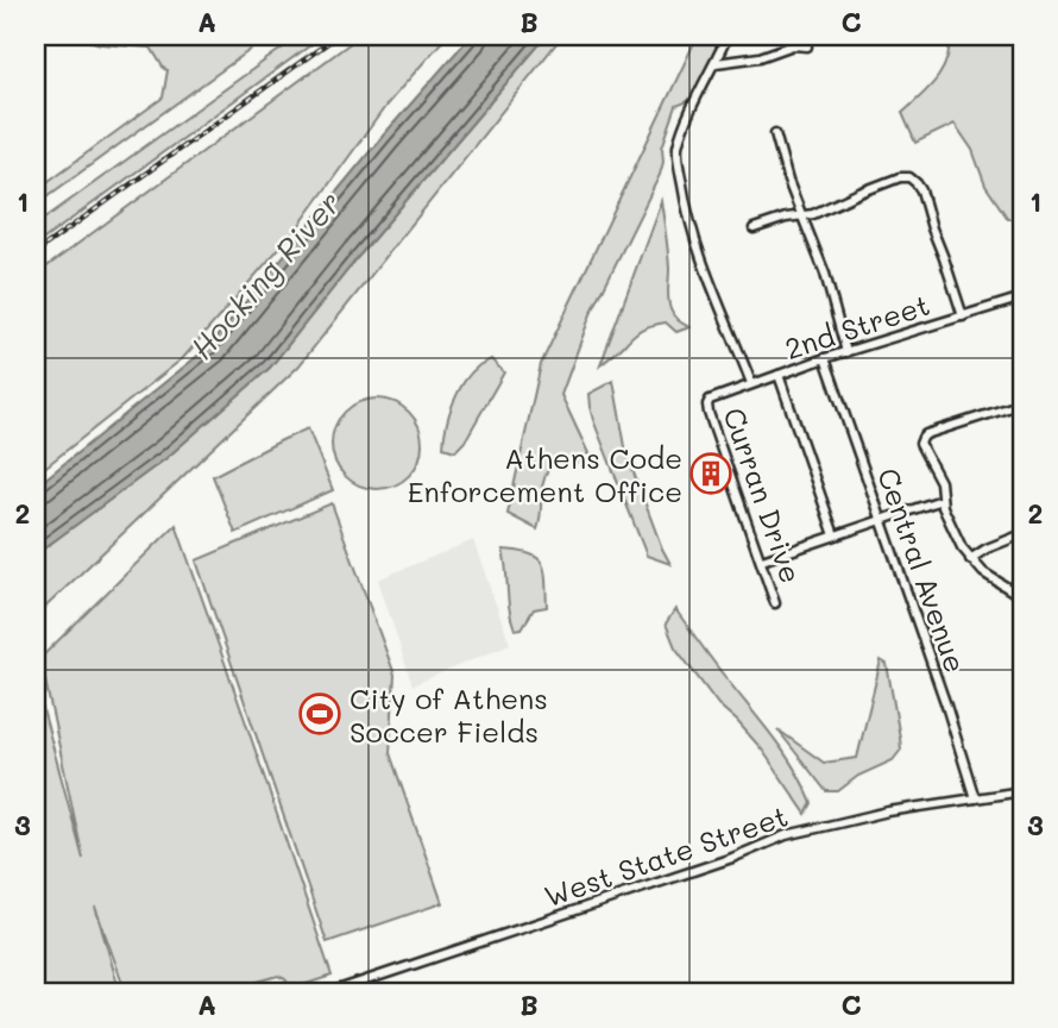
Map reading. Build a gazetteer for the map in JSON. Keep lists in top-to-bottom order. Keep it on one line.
{"streets":{"street":["2nd Street","Curran Drive","Central Avenue","West State Street"]},"crossings":[["2nd Street","Curran Drive"],["2nd Street","Central Avenue"],["Central Avenue","West State Street"]],"water":["Hocking River"],"places":{"building":["Athens Code Enforcement Office"],"sports":["City of Athens Soccer Fields"]},"grid":{"columns":["A","B","C"],"rows":["1","2","3"]}}
